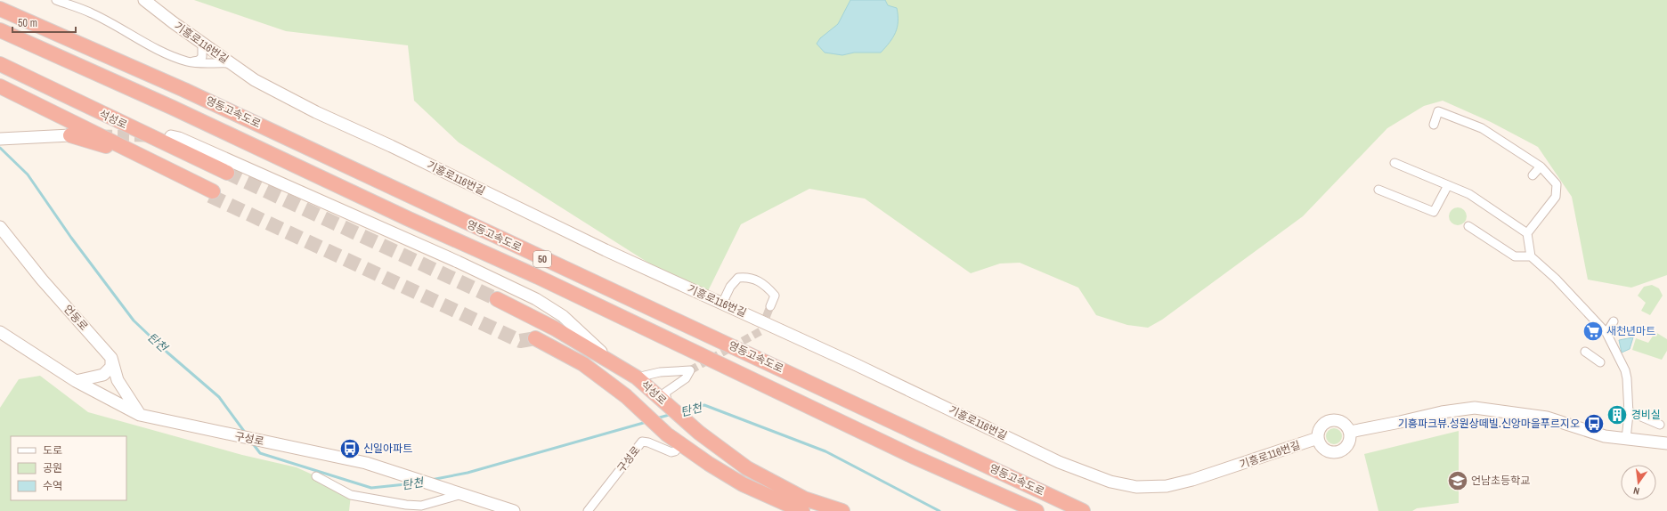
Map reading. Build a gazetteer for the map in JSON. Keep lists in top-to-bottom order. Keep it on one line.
{"streets":{"highway":["영동고속도로","석성로","50"],"street":["기흥로116번길","언동로","구성로"]},"crossings":[["언동로","구성로"]],"water":["탄천"],"places":{"supermarket":["새천년마트"],"building":["경비실"],"bus stop":["기흥파크뷰.성원상떼빌.신앙마을푸르지오","신일아파트"],"school or university":["언남초등학교"]},"legend":["도로","공원","수역"],"scale_bar":"50 m","north":"bottom"}
